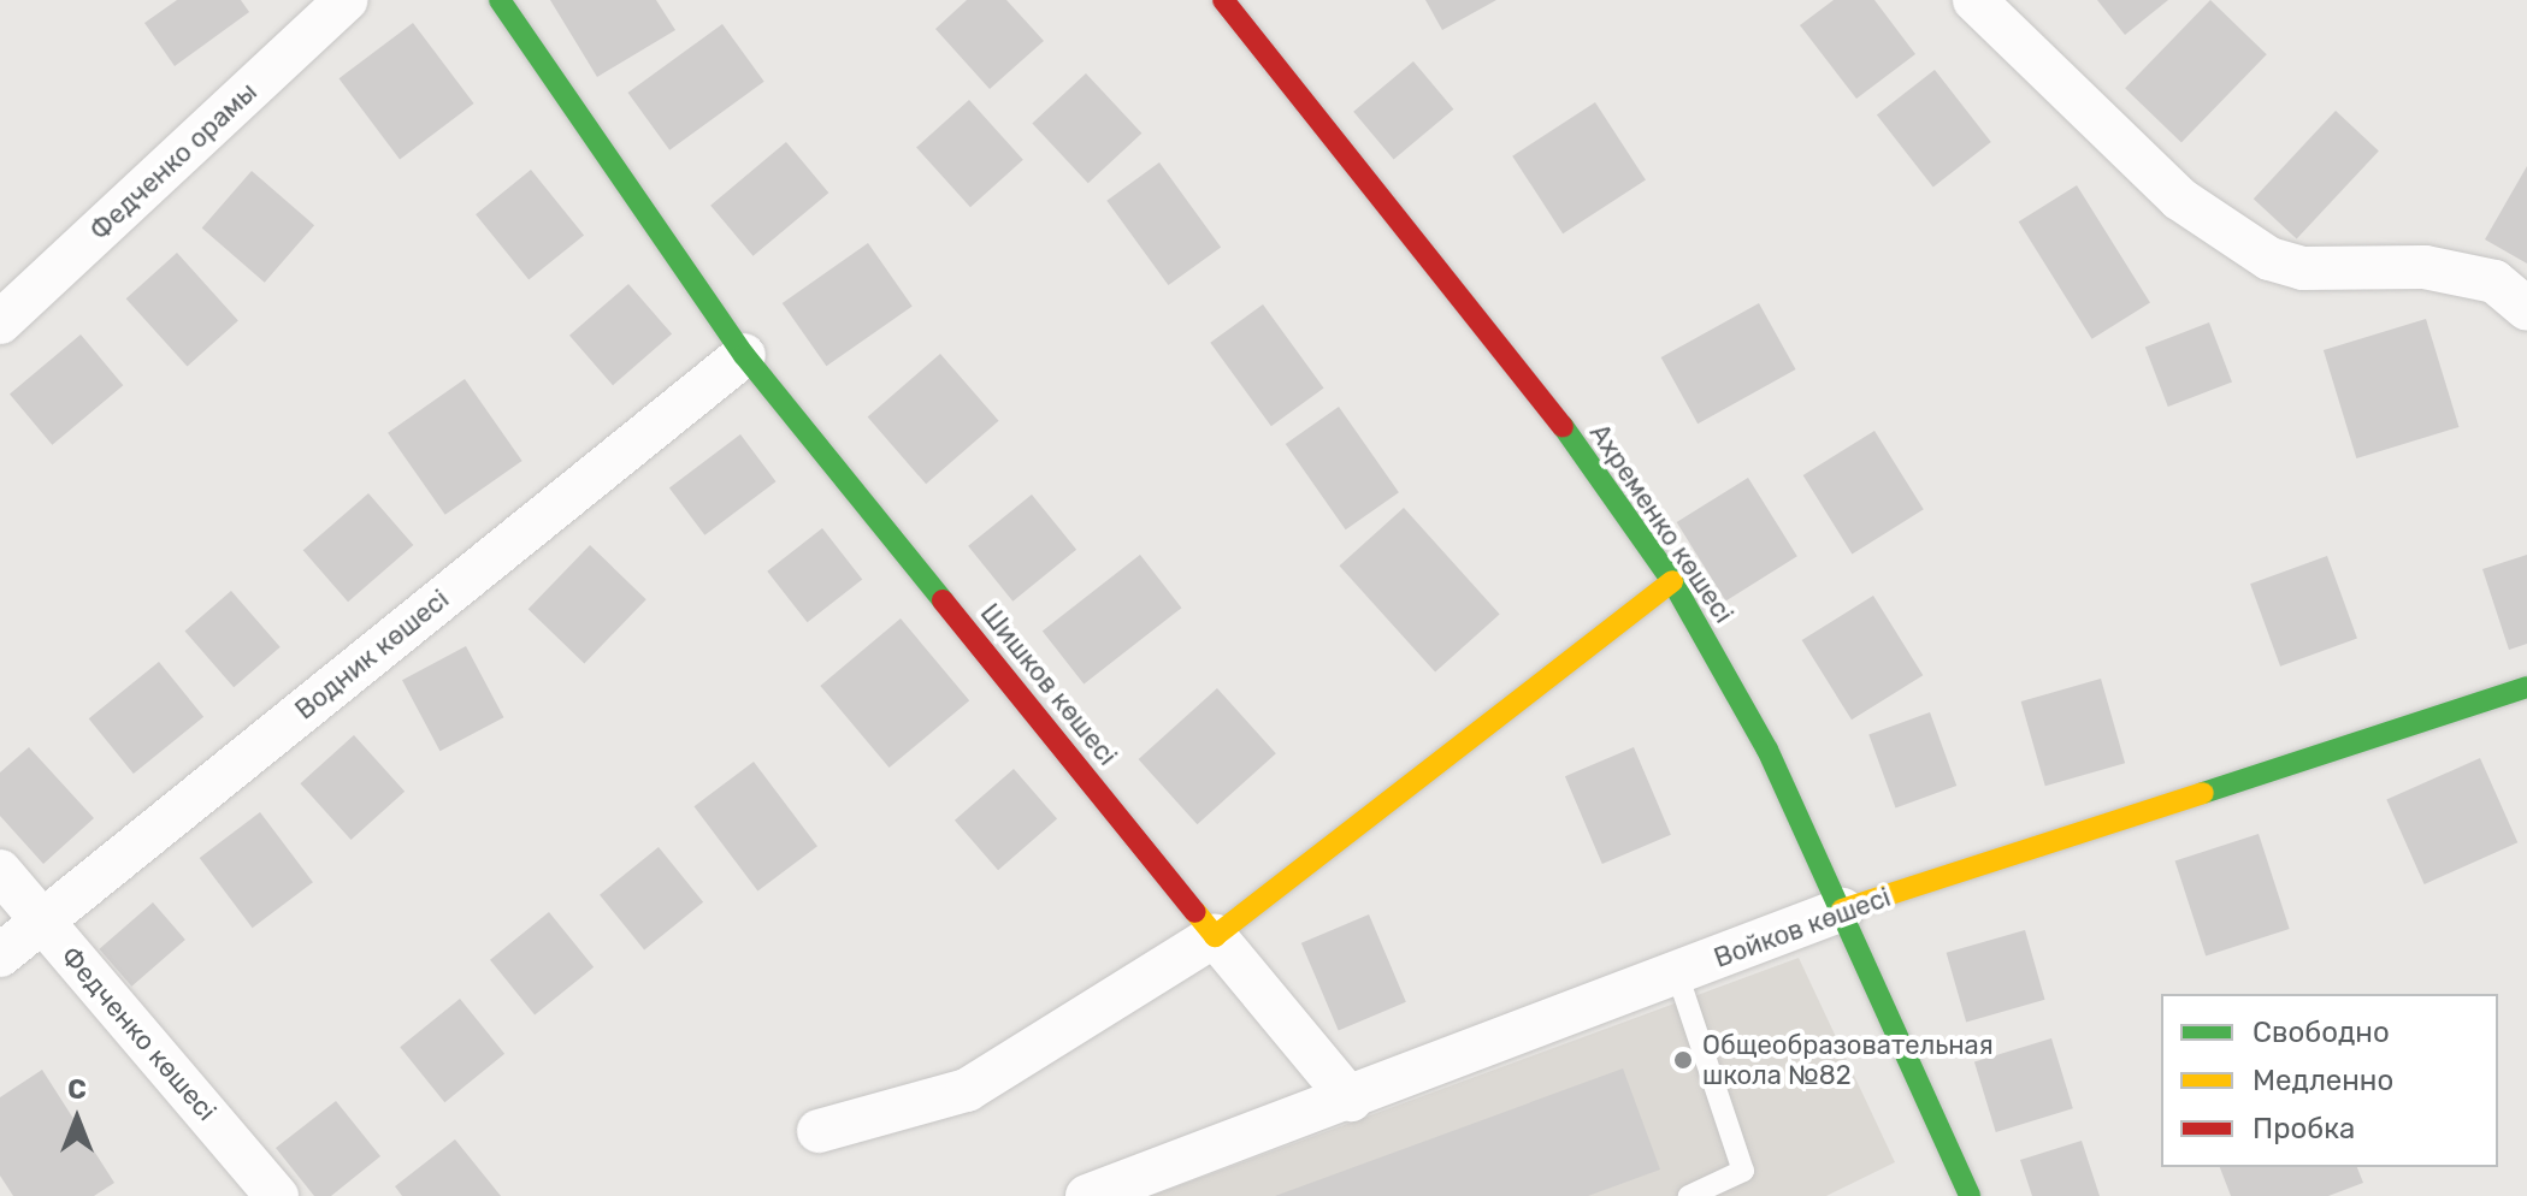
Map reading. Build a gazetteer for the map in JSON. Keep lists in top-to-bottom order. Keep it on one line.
{"streets":{"street":["Федченко орамы","Ахременко көшесі","Водник көшесі","Шишков көшесі","Войков көшесі","Федченко көшесі"]},"crossings":[["Ахременко көшесі","Войков көшесі"],["Водник көшесі","Шишков көшесі"],["Водник көшесі","Федченко көшесі"]],"places":["Общеобразовательная школа №82"],"legend":["Свободно","Медленно","Пробка"],"north":"top"}
